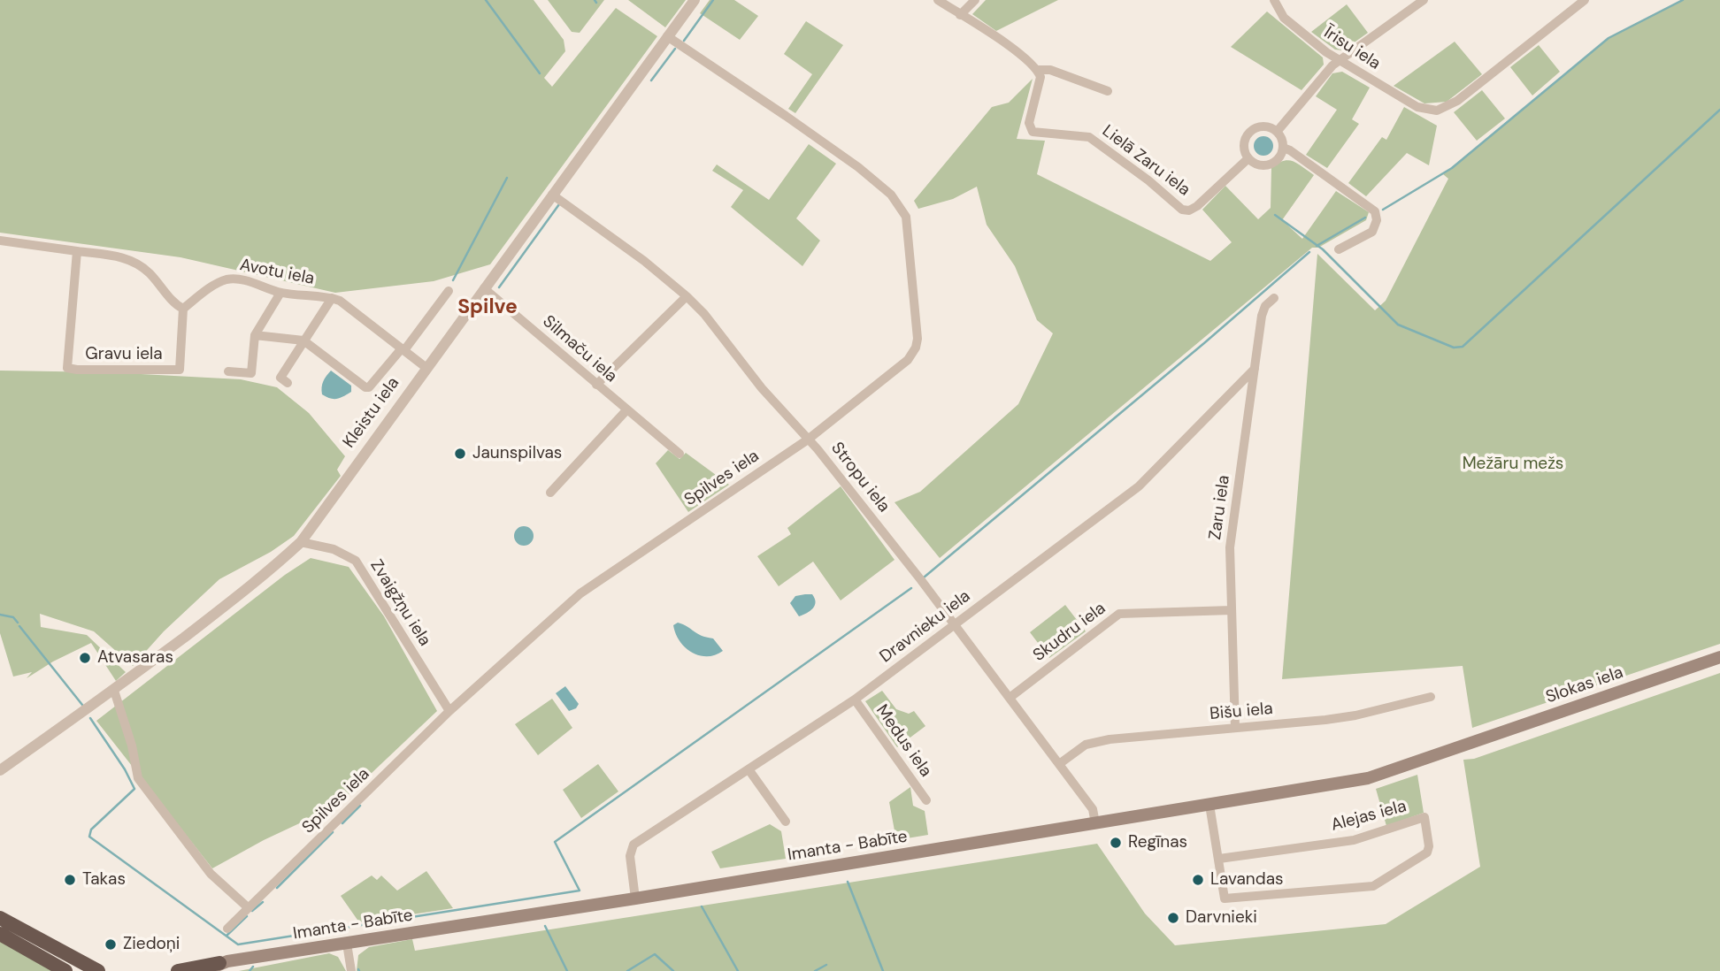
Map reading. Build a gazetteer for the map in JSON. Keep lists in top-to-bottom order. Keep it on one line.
{"streets":{"main road":["Slokas iela","Imanta - Babīte"],"street":["Īrisu iela","Lielā Zaru iela","Avotu iela","Silmaču iela","Gravu iela","Kleistu iela","Stropu iela","Spilves iela","Zaru iela","Zvaigžņu iela","Dravnieku iela","Skudru iela","Bišu iela","Medus iela","Alejas iela"]},"crossings":[["Avotu iela","Gravu iela"],["Avotu iela","Kleistu iela"],["Silmaču iela","Kleistu iela"],["Kleistu iela","Stropu iela"],["Kleistu iela","Spilves iela"],["Kleistu iela","Zvaigžņu iela"],["Stropu iela","Spilves iela"],["Stropu iela","Dravnieku iela"],["Stropu iela","Skudru iela"],["Stropu iela","Bišu iela"],["Stropu iela","Imanta - Babīte"],["Spilves iela","Zvaigžņu iela"],["Zaru iela","Dravnieku iela"],["Zaru iela","Skudru iela"],["Zaru iela","Bišu iela"],["Dravnieku iela","Medus iela"],["Dravnieku iela","Imanta - Babīte"],["Slokas iela","Imanta - Babīte"]],"districts":["Spilve"],"parks":["Mežāru mežs"],"places":["Jaunspilvas","Atvasaras","Regīnas","Takas","Lavandas","Darvnieki","Ziedoņi"]}
